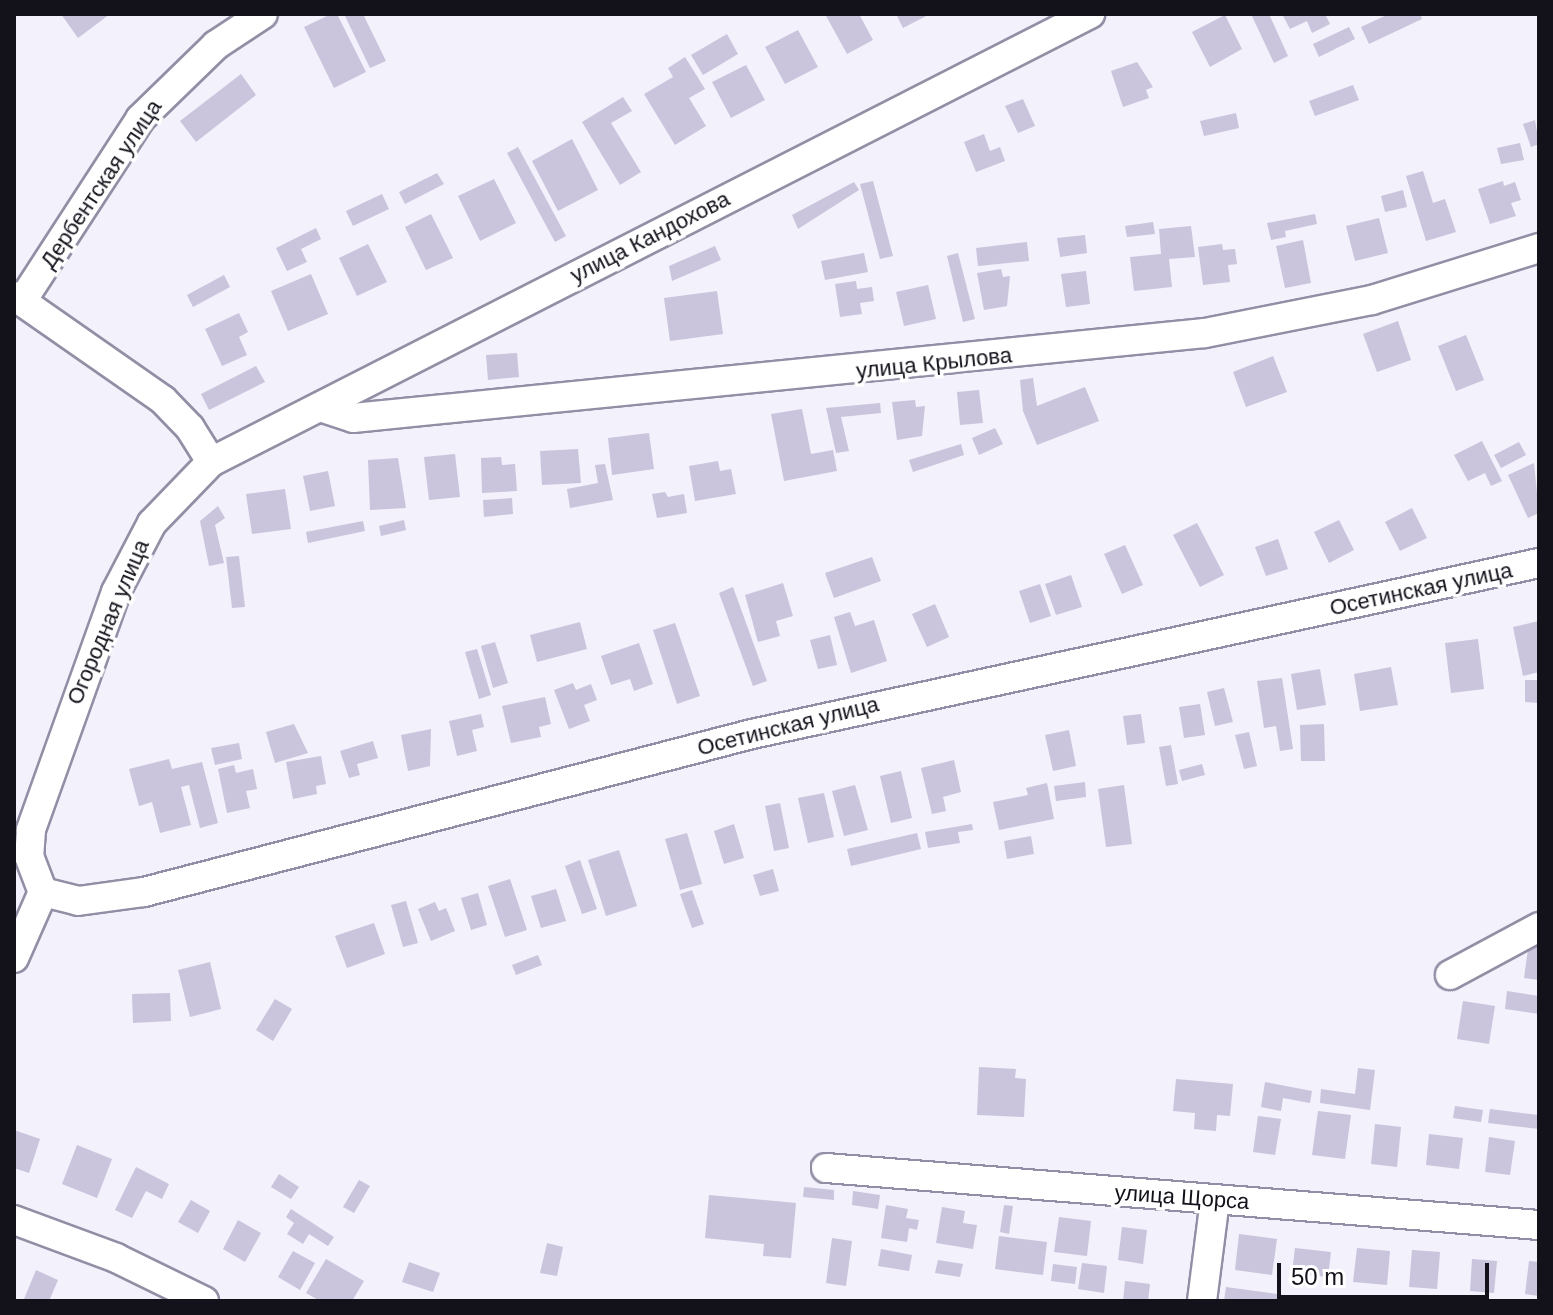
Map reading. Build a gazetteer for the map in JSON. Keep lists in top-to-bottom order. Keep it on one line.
{"streets":{"street":["Дербентская улица","улица Кандохова","улица Крылова","Осетинская улица","Огородная улица","улица Щорса"]},"crossings":[["улица Кандохова","улица Крылова"],["улица Кандохова","Огородная улица"],["Осетинская улица","Огородная улица"]],"scale_bar":"50 m"}
